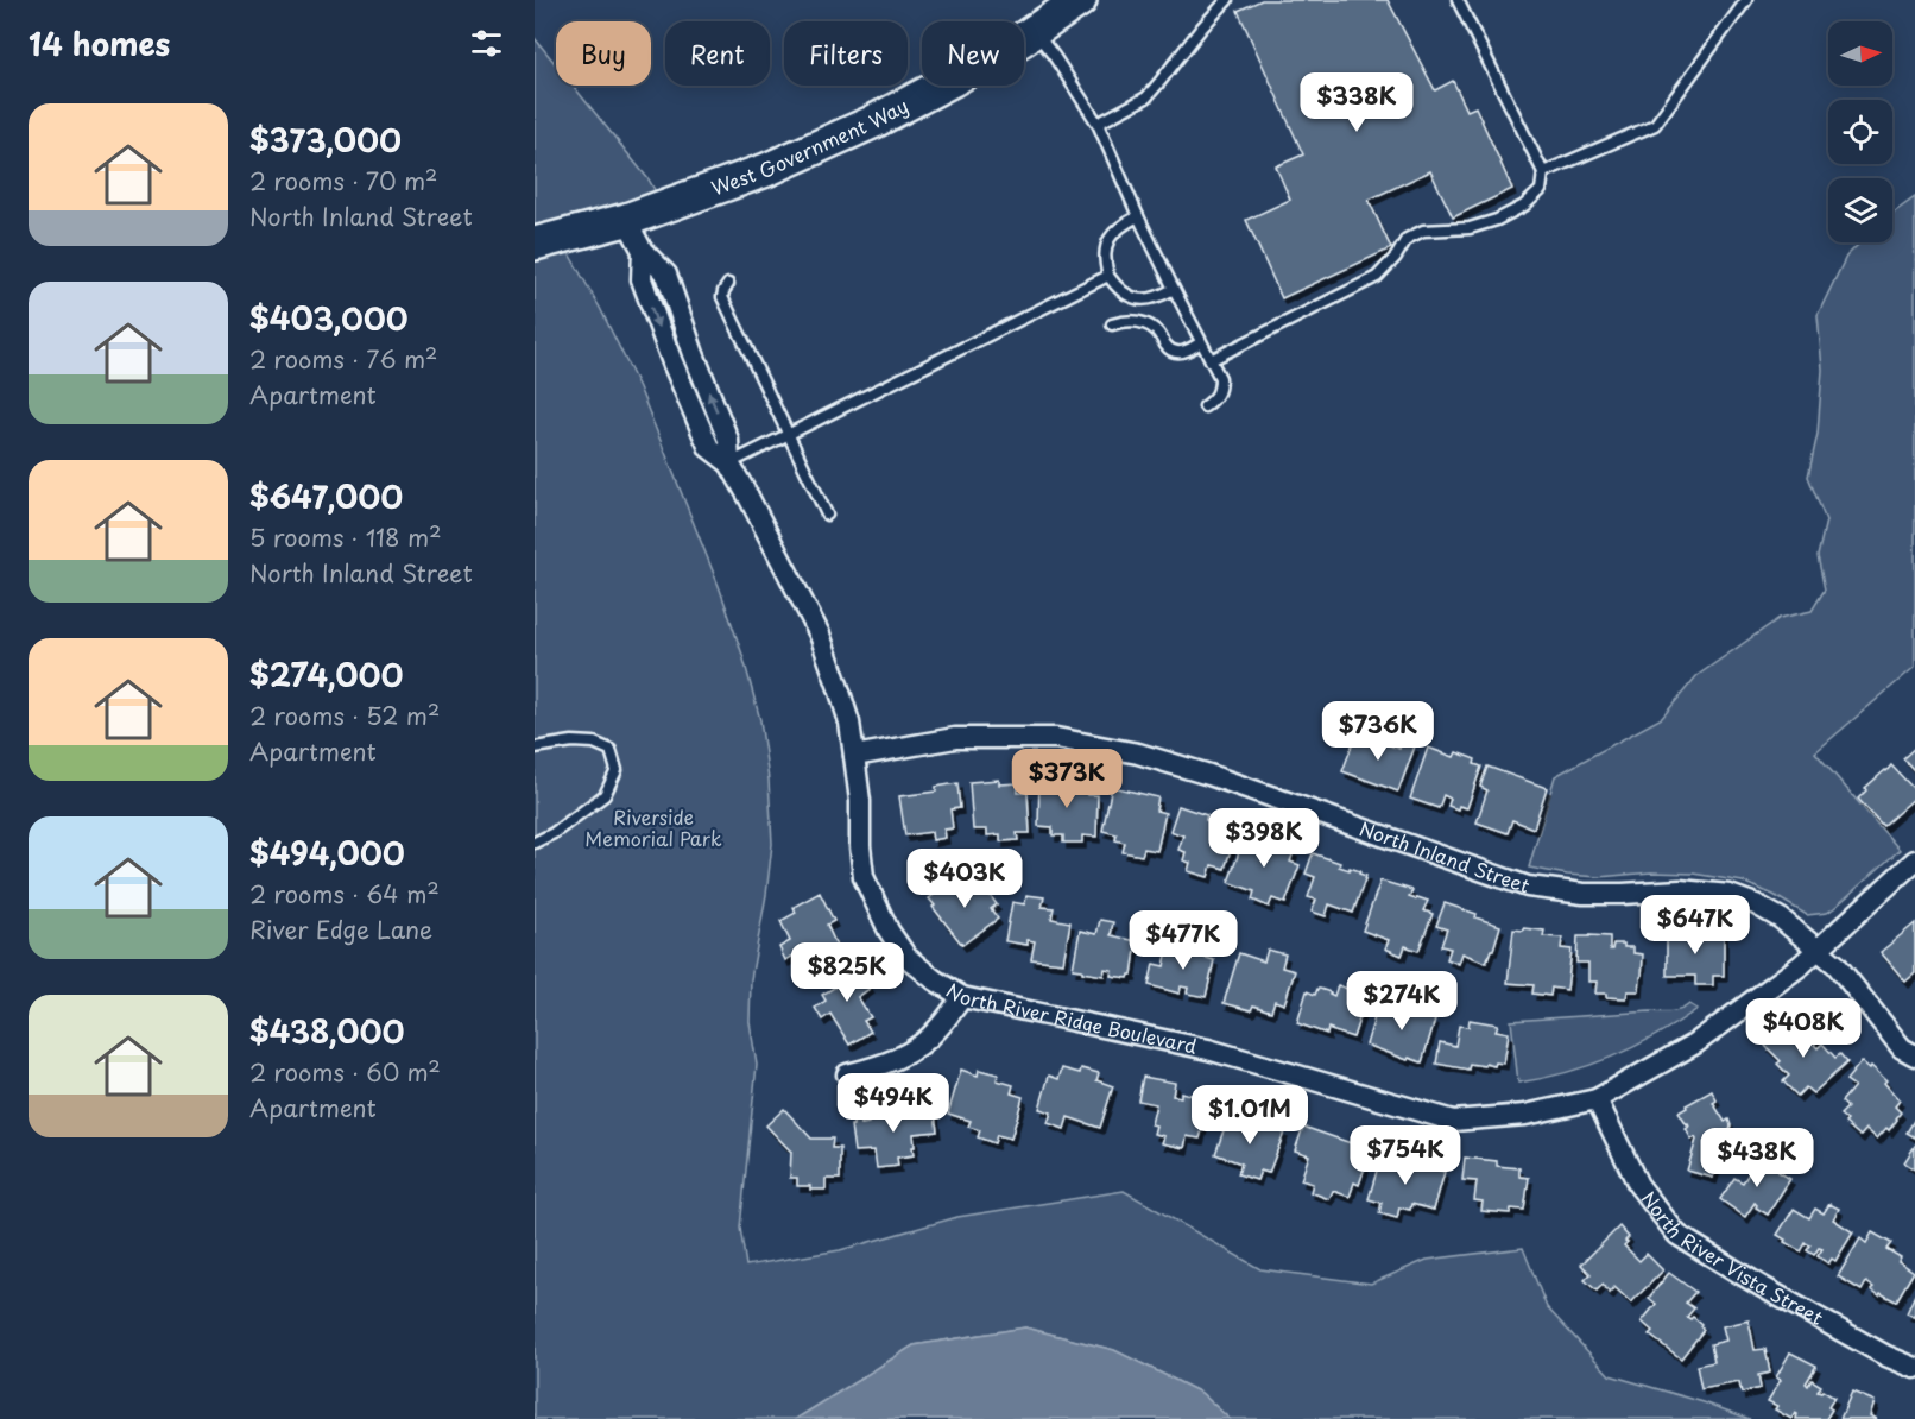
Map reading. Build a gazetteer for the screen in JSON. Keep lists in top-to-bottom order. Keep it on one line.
{"streets":{"main road":["West Government Way"],"street":["North Inland Street","North River Ridge Boulevard","North River Vista Street"]},"crossings":[["West Government Way","North River Ridge Boulevard"],["North Inland Street","North River Ridge Boulevard"],["North River Ridge Boulevard","North River Vista Street"]],"parks":["Riverside Memorial Park"],"north":"right","page":{"heading":"14 homes","chip":["Buy","Rent","Filters","New"],"price":["$338K","$736K","$373K","$398K","$403K","$647K","$477K","$825K","$274K","$408K","$494K","$1.01M","$754K","$438K"],"list":[{"name":"$373,000","note":"2 rooms · 70 m² · North Inland Street"},{"name":"$403,000","note":"2 rooms · 76 m² · Apartment"},{"name":"$647,000","note":"5 rooms · 118 m² · North Inland Street"},{"name":"$274,000","note":"2 rooms · 52 m² · Apartment"},{"name":"$494,000","note":"2 rooms · 64 m² · River Edge Lane"},{"name":"$438,000","note":"2 rooms · 60 m² · Apartment"}]}}
